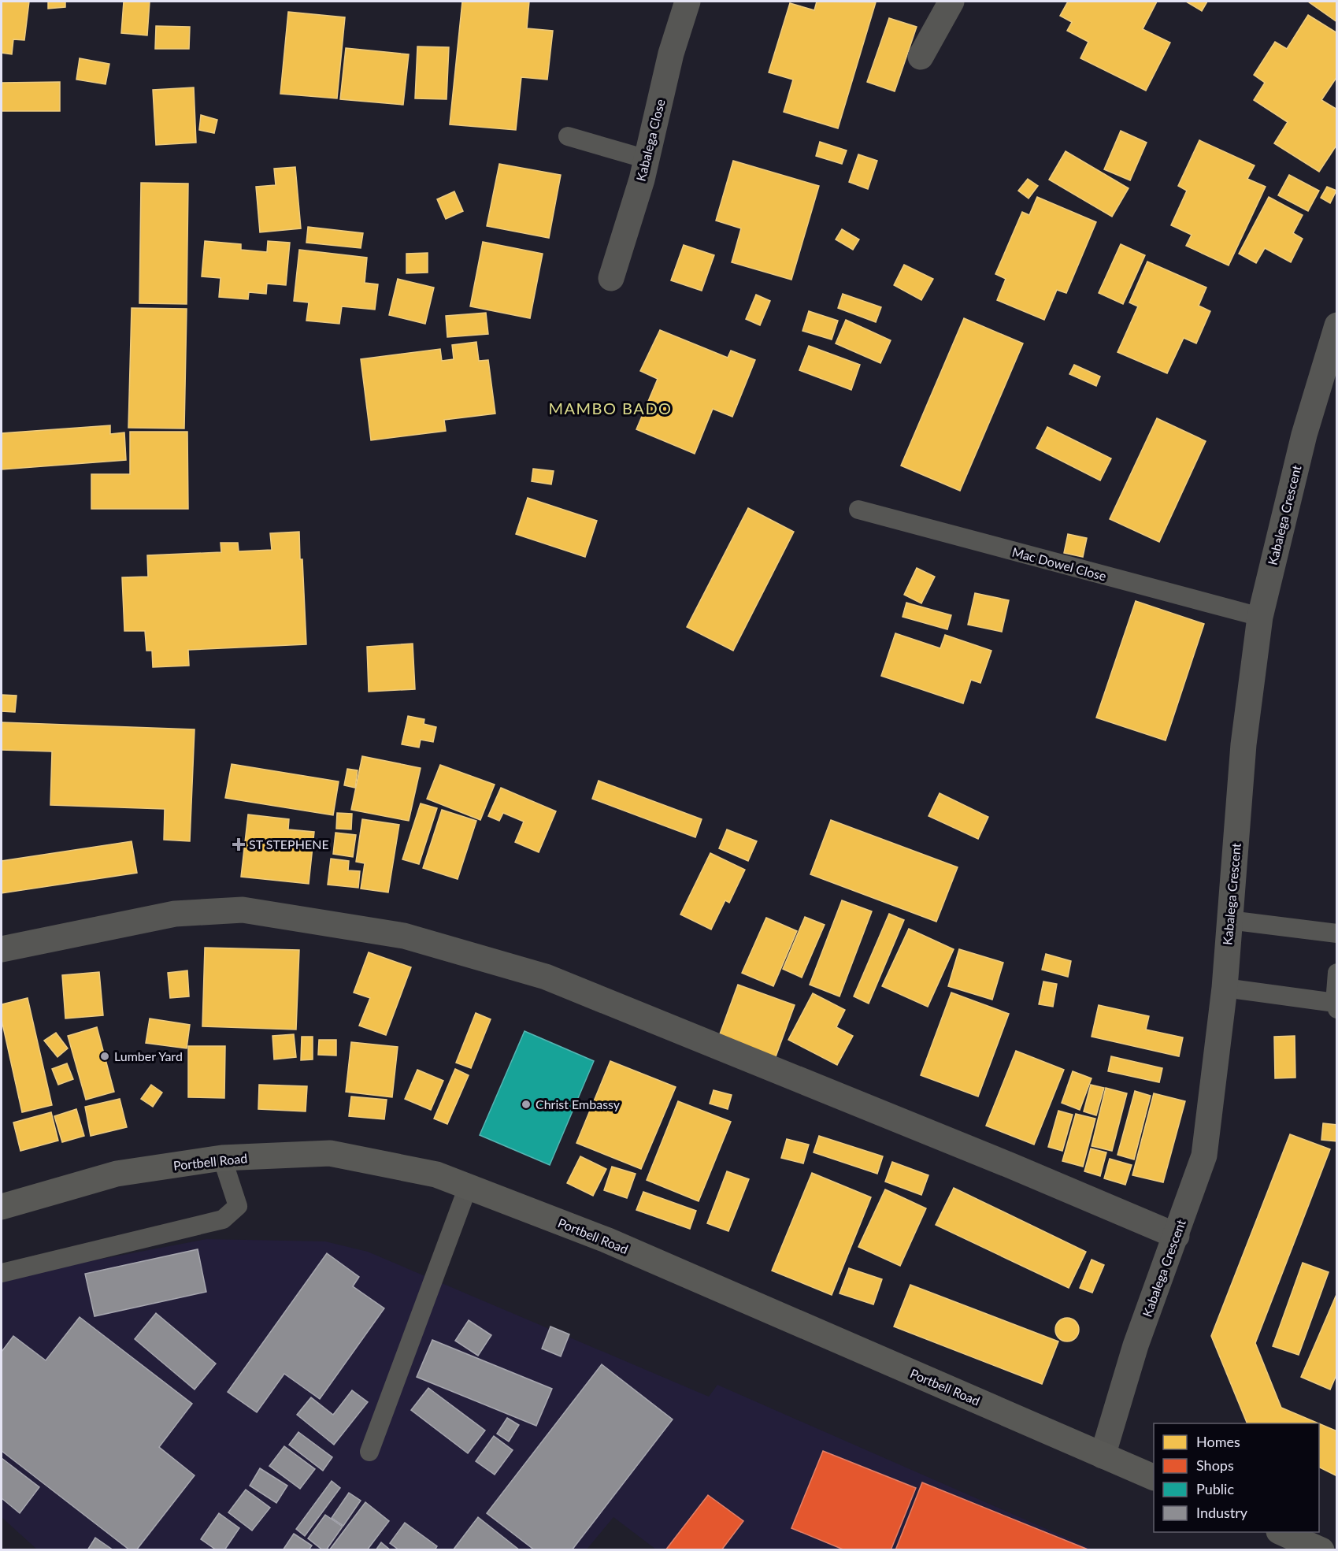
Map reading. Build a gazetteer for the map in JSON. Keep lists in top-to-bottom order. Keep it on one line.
{"streets":{"main road":["Portbell Road"],"street":["Kabalega Close","Kabalega Crescent"],"lane":["Mac Dowel Close"]},"crossings":[["Kabalega Crescent","Mac Dowel Close"],["Kabalega Crescent","Portbell Road"]],"districts":["MAMBO BADO"],"places":{"health":["ST STEPHENE"],"other":["Lumber Yard","Christ Embassy"]},"legend":["Homes","Shops","Public","Industry"]}
